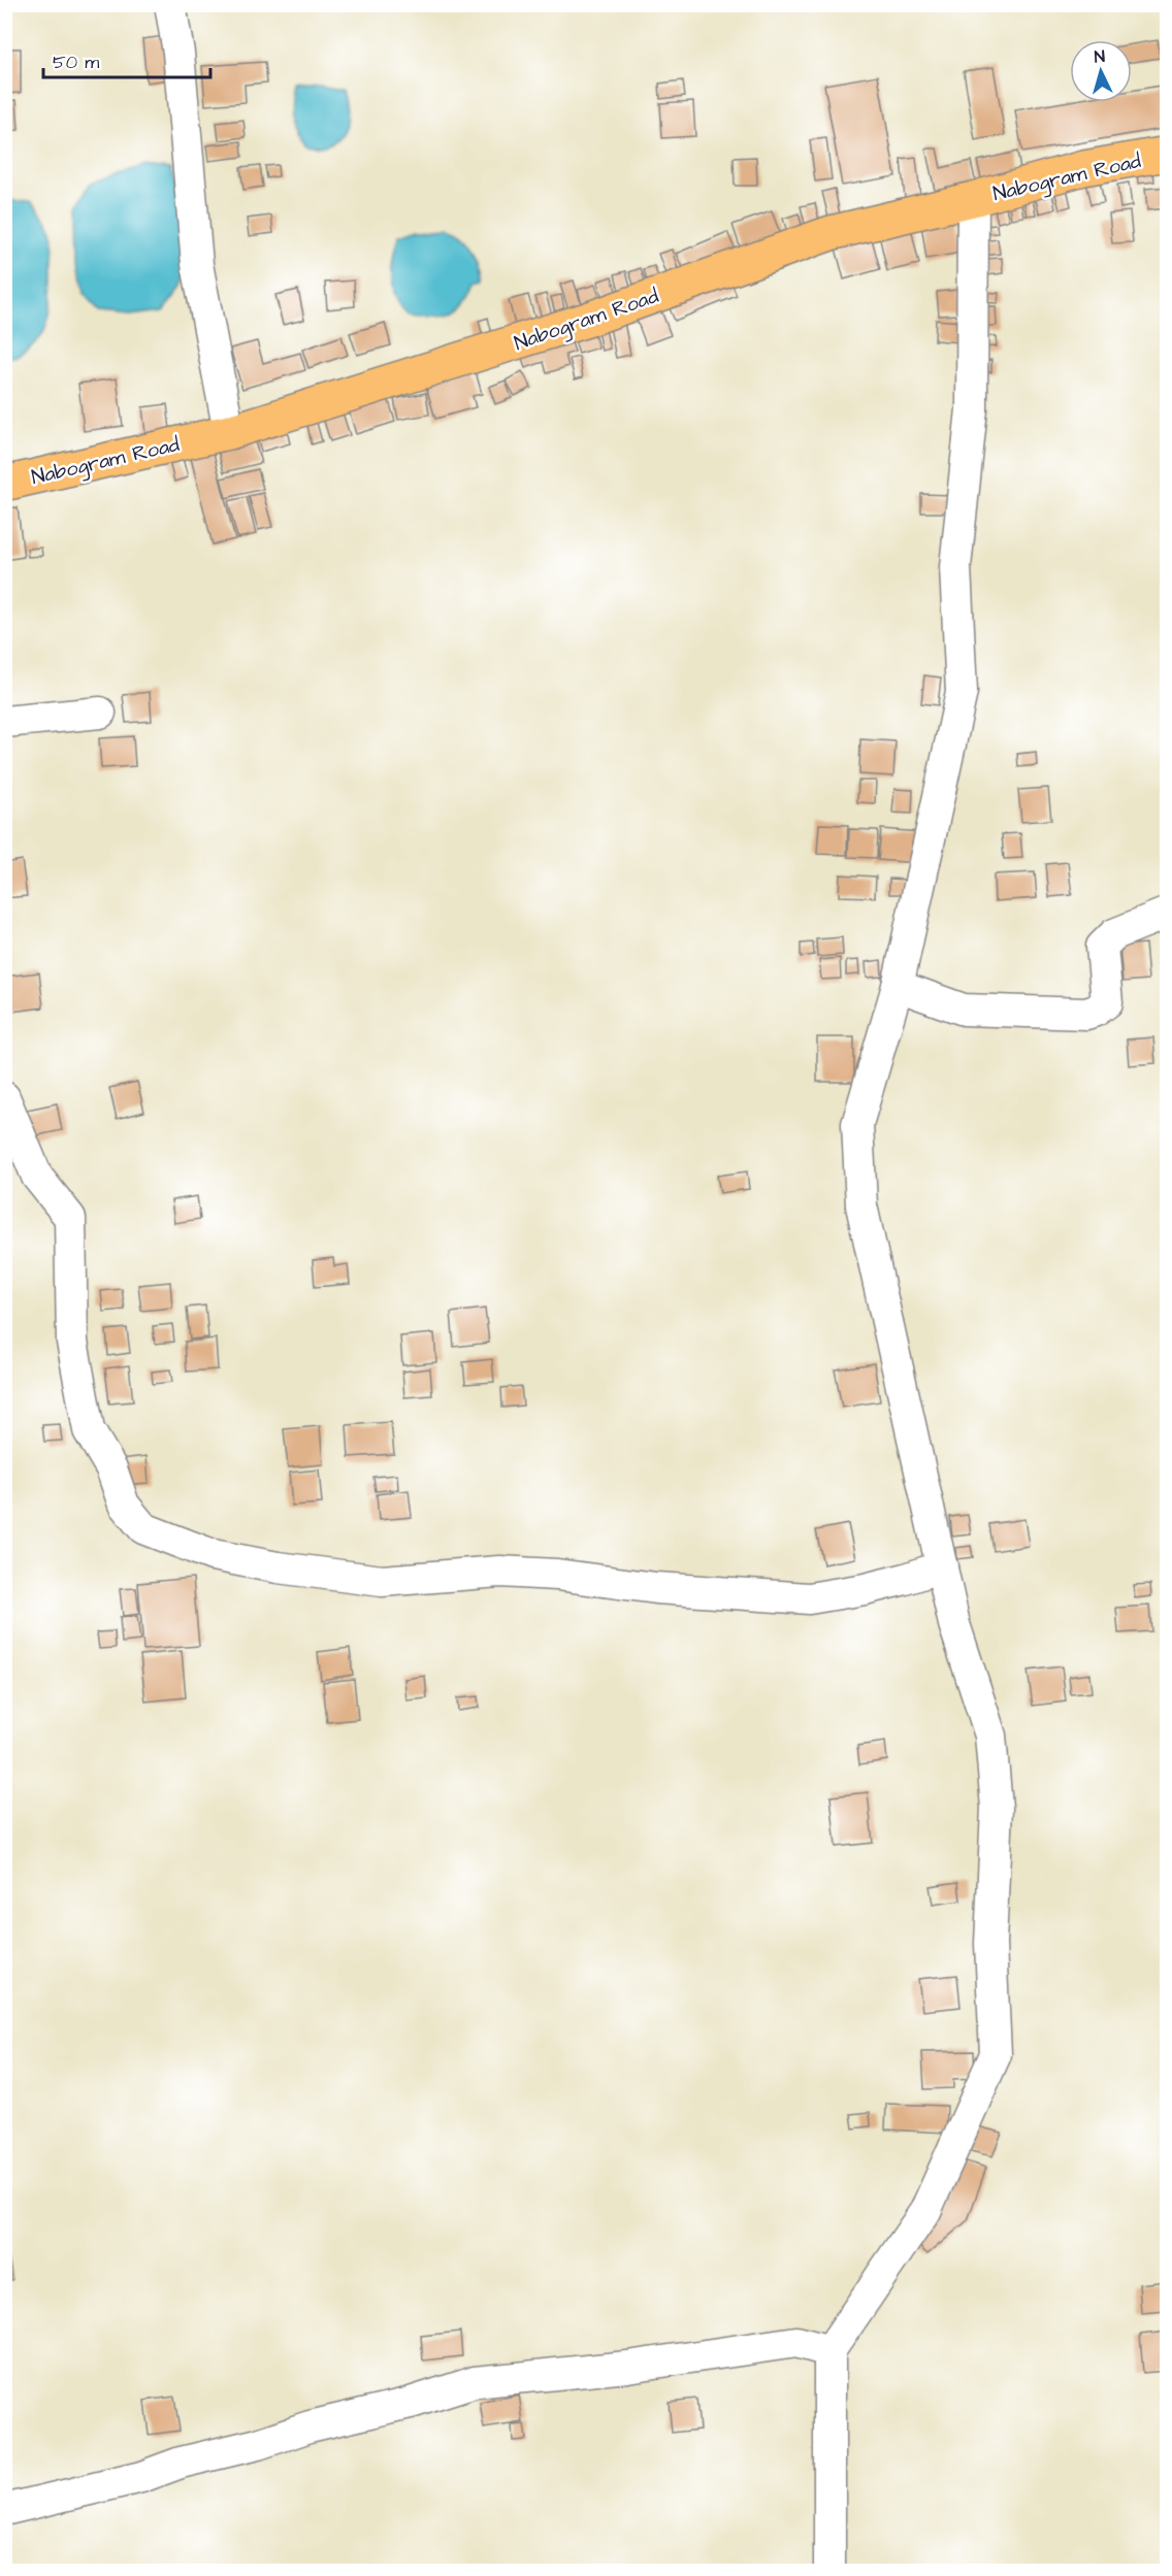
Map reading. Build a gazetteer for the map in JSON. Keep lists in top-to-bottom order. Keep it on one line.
{"streets":{"main road":["Nabogram Road"]},"scale_bar":"50 m","north":"top"}
